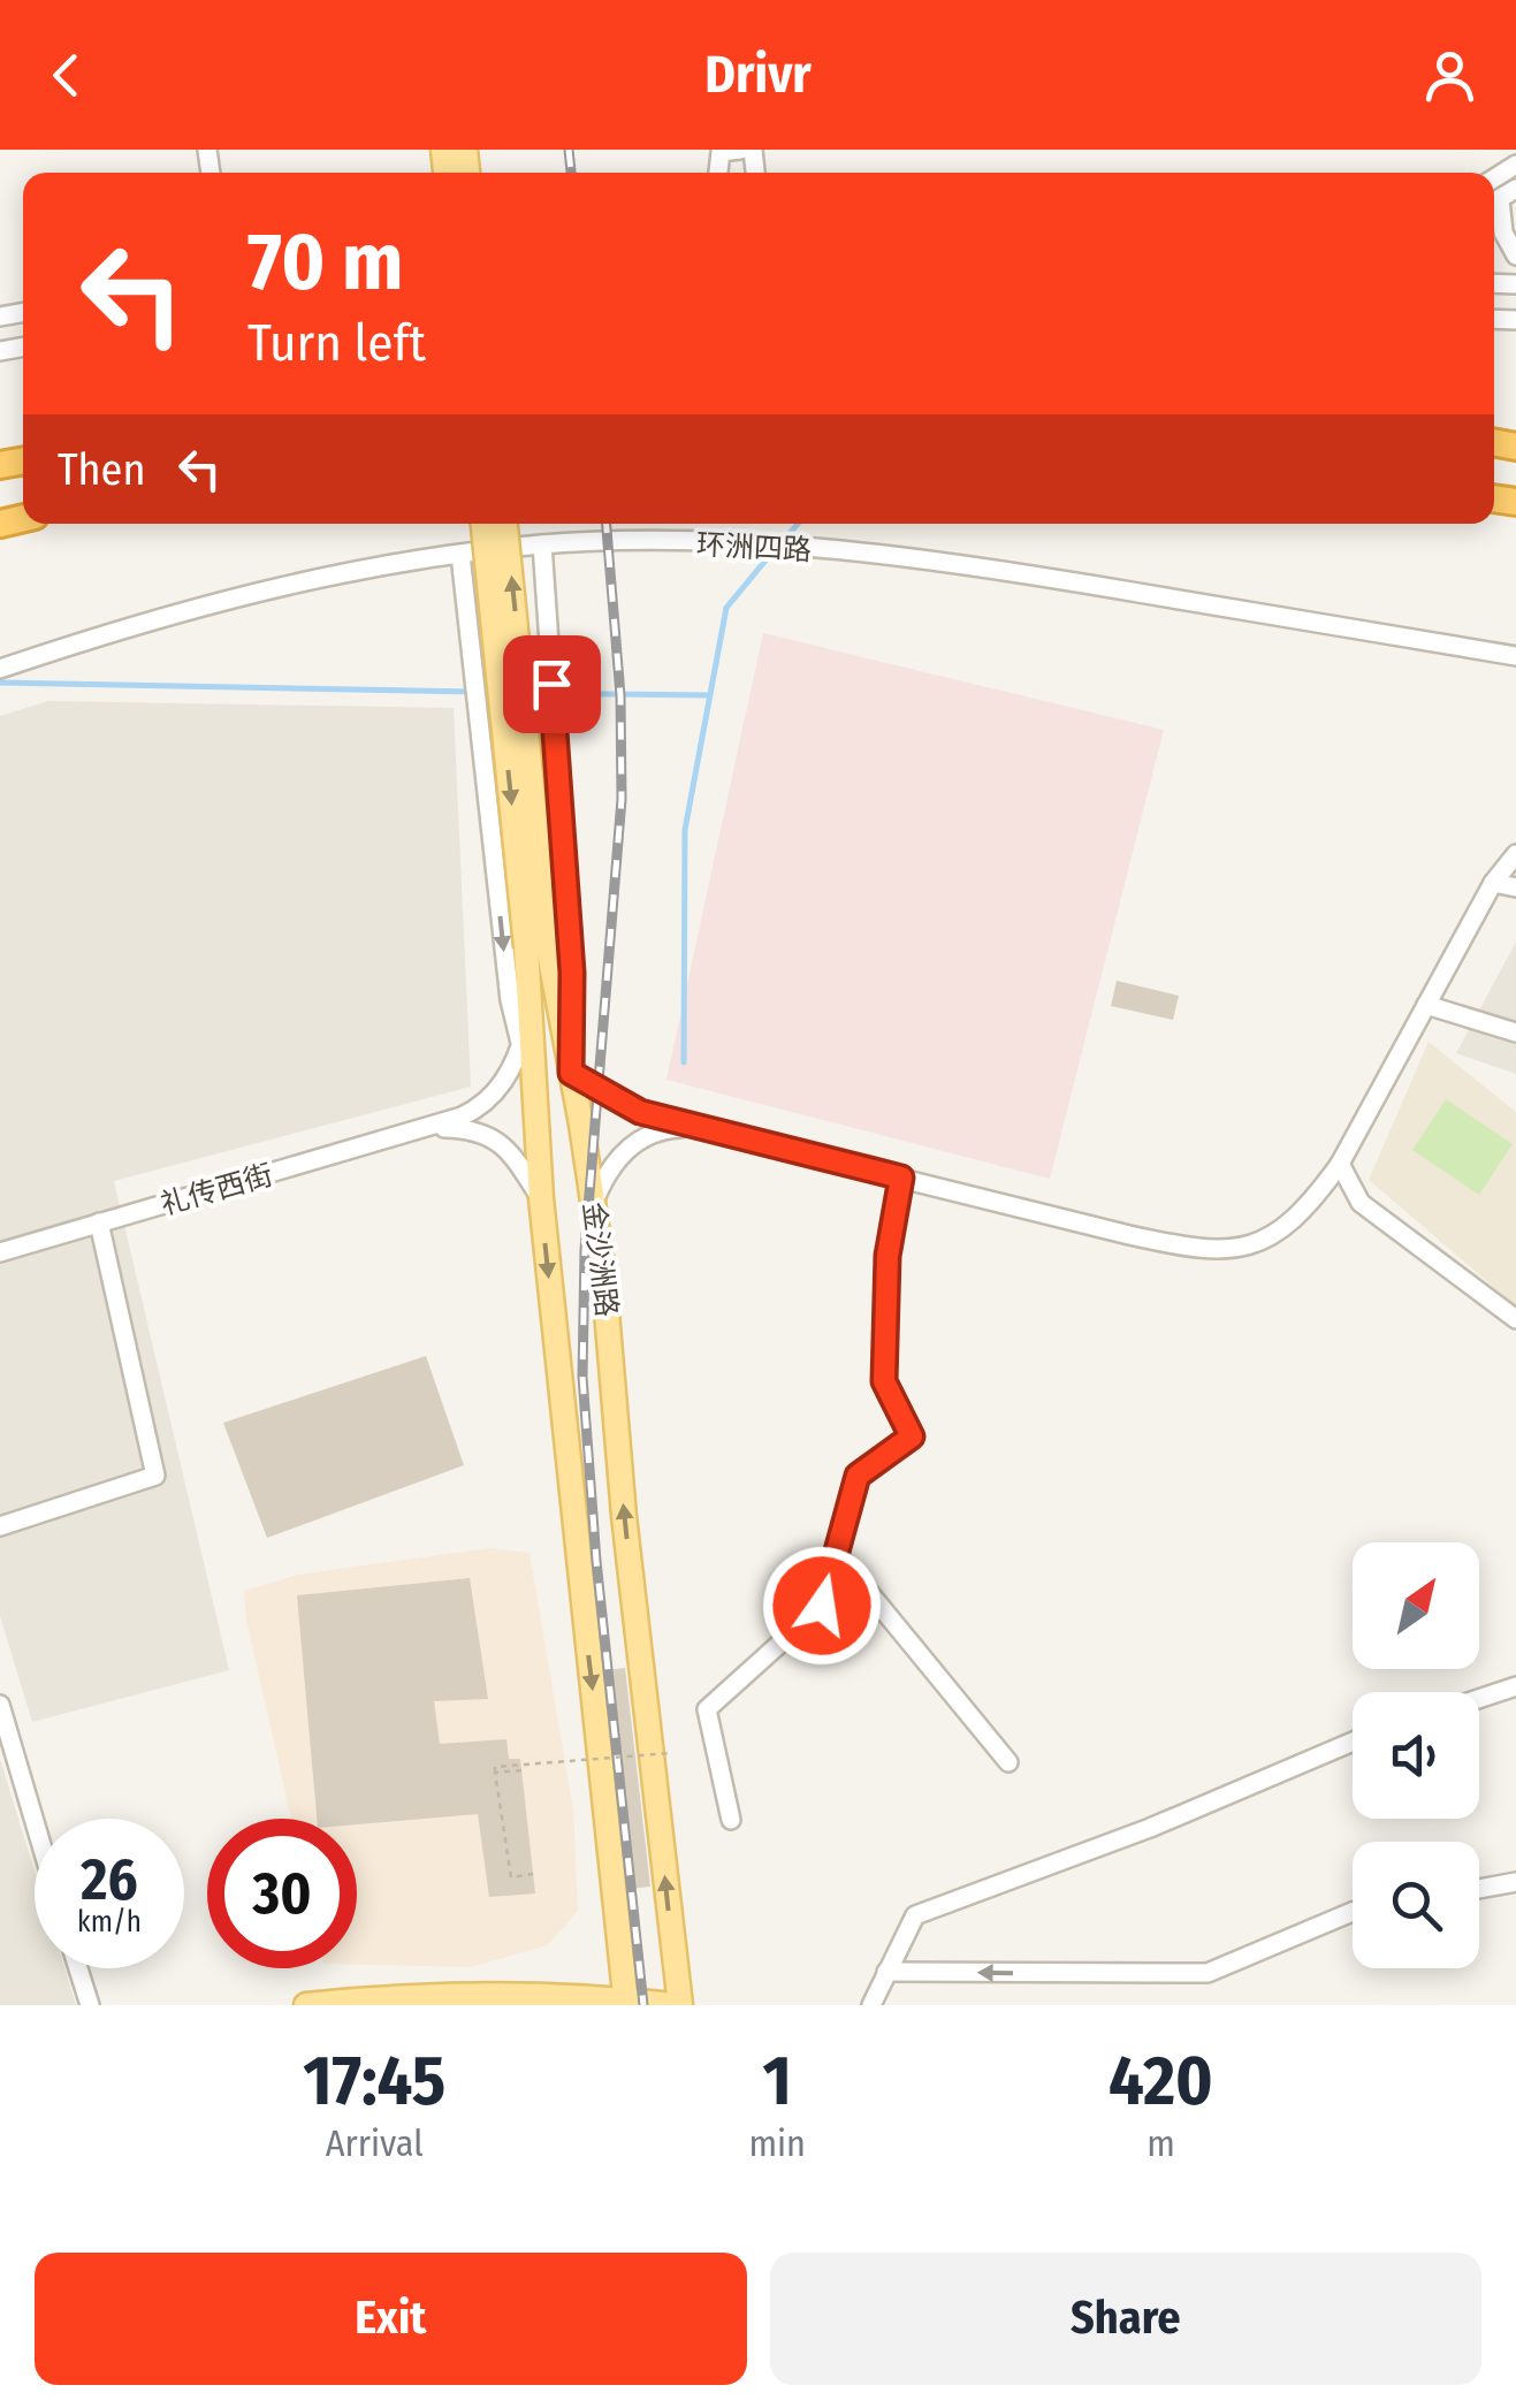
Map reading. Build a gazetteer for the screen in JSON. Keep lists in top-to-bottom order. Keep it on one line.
{"streets":{"main road":["金沙洲路"],"street":["环洲四路","礼传西街"]},"north":"top right","page":{"header":"Drivr","turn":["70 m","Turn left"],"then":"Then","speed":"26 km/h","limit":"30","eta":["17:45","Arrival","1","min","420","m"],"buttons":["Exit","Share"]}}
